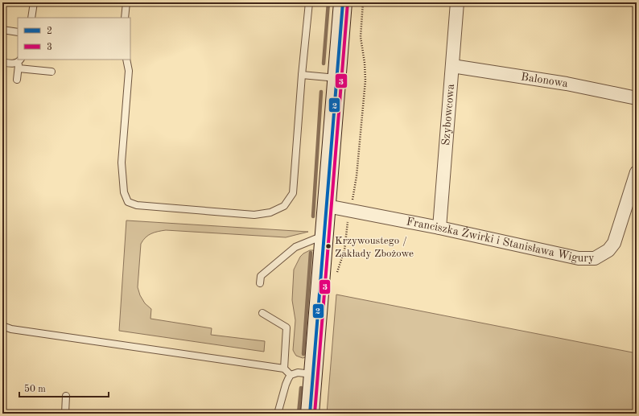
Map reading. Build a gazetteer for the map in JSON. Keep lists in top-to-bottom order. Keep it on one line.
{"streets":{"street":["Balonowa","Szybowcowa","Franciszka Żwirki i Stanisława Wigury"]},"crossings":[["Balonowa","Szybowcowa"],["Szybowcowa","Franciszka Żwirki i Stanisława Wigury"]],"places":["Krzywoustego / Zakłady Zbożowe"],"lines":["transit line 2","transit line 3"],"legend":["2","3"],"scale_bar":"50 m"}
